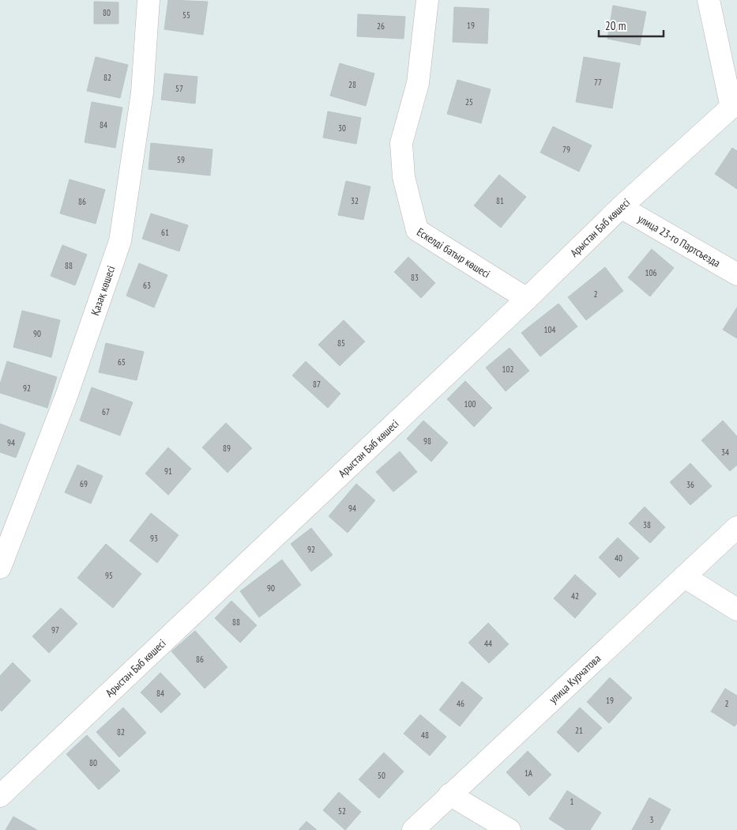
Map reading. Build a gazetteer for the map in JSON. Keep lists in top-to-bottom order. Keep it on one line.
{"streets":{"street":["Арыстан Баб көшесі","улица 23-го Партсъезда","Ескелді батыр көшесі","Қазақ көшесі","улица Курчатова"]},"crossings":[["Арыстан Баб көшесі","улица 23-го Партсъезда"],["Арыстан Баб көшесі","Ескелді батыр көшесі"]],"house_numbers":["80","55","19","26","82","77","28","57","25","84","30","79","59","32","81","86","61","88","106","83","63","2","104","90","85","65","102","87","92","100","67","98","94","89","34","91","69","36","94","38","93","92","40","95","90","42","88","97","44","86","84","19","46","2","21","82","48","80","1А","50","1","52","3"],"scale_bar":"20 m"}
